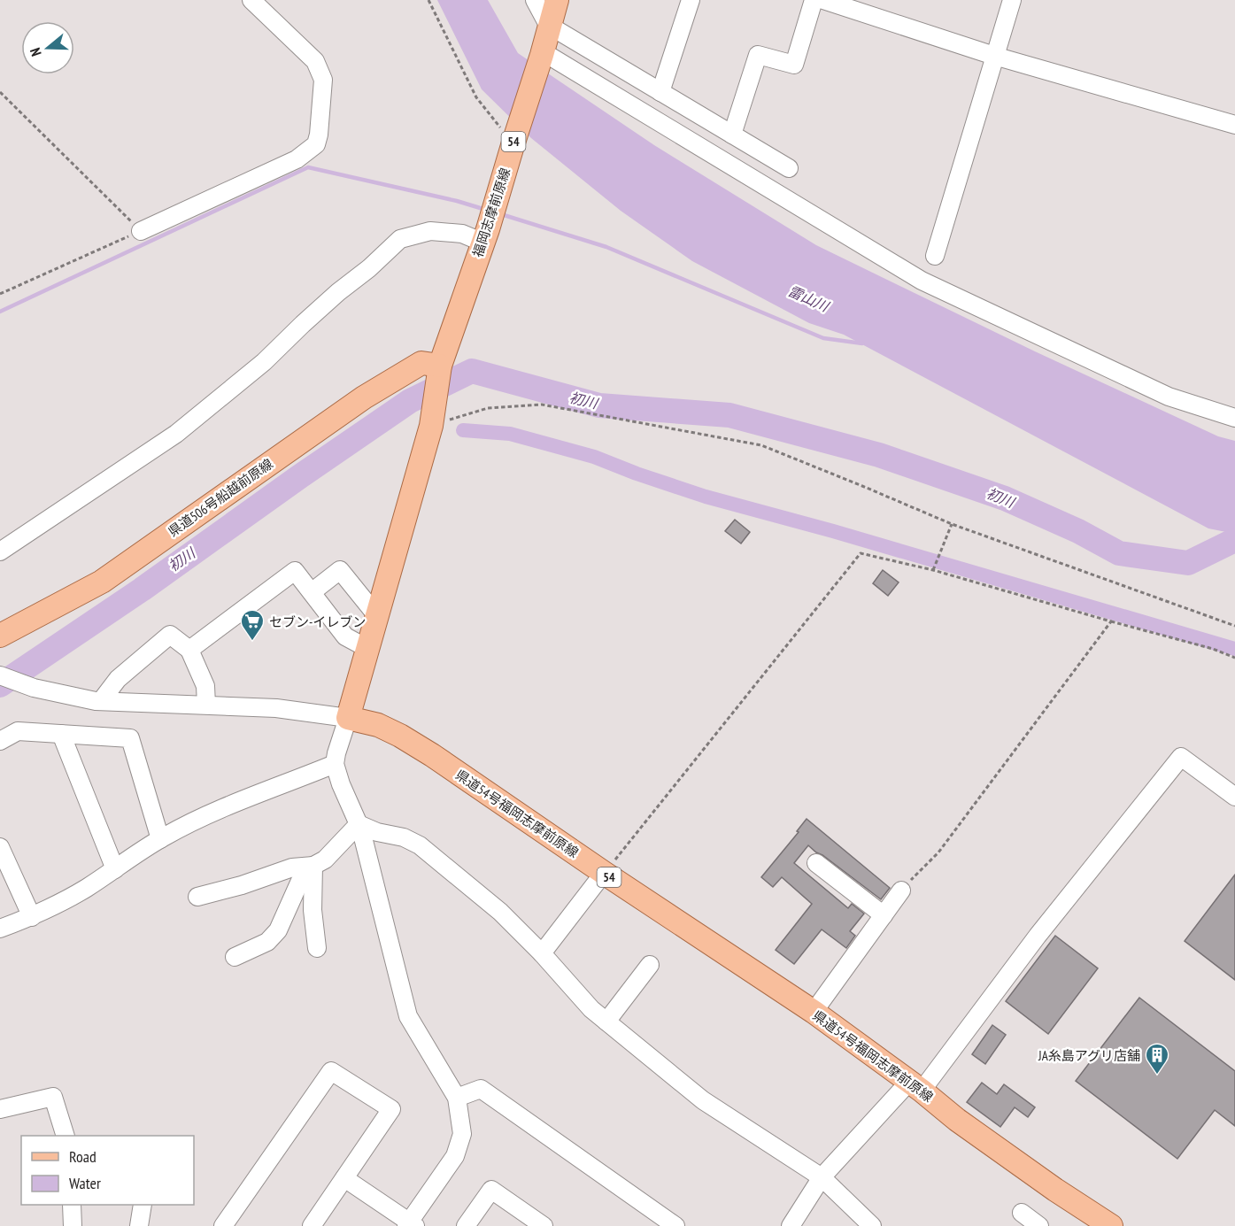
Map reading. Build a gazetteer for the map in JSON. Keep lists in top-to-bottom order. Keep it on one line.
{"streets":{"main road":["54","福岡志摩前原線","県道506号船越前原線","県道54号福岡志摩前原線"]},"crossings":[["54","福岡志摩前原線"],["54","県道54号福岡志摩前原線"],["福岡志摩前原線","県道506号船越前原線"]],"water":["雷山川","初川"],"places":{"supermarket":["セブン-イレブン"],"building":["JA糸島アグリ店舗"]},"legend":["Road","Water"],"north":"left"}
